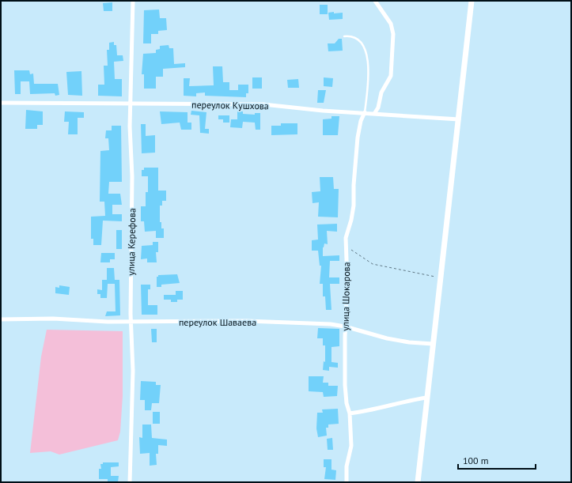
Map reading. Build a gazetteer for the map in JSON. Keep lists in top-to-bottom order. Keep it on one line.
{"streets":{"street":["переулок Кушхова","улица Керефова","улица Шокарова","переулок Шаваева"]},"crossings":[["переулок Кушхова","улица Керефова"],["переулок Кушхова","улица Шокарова"],["улица Керефова","переулок Шаваева"],["улица Шокарова","переулок Шаваева"]],"scale_bar":"100 m"}
